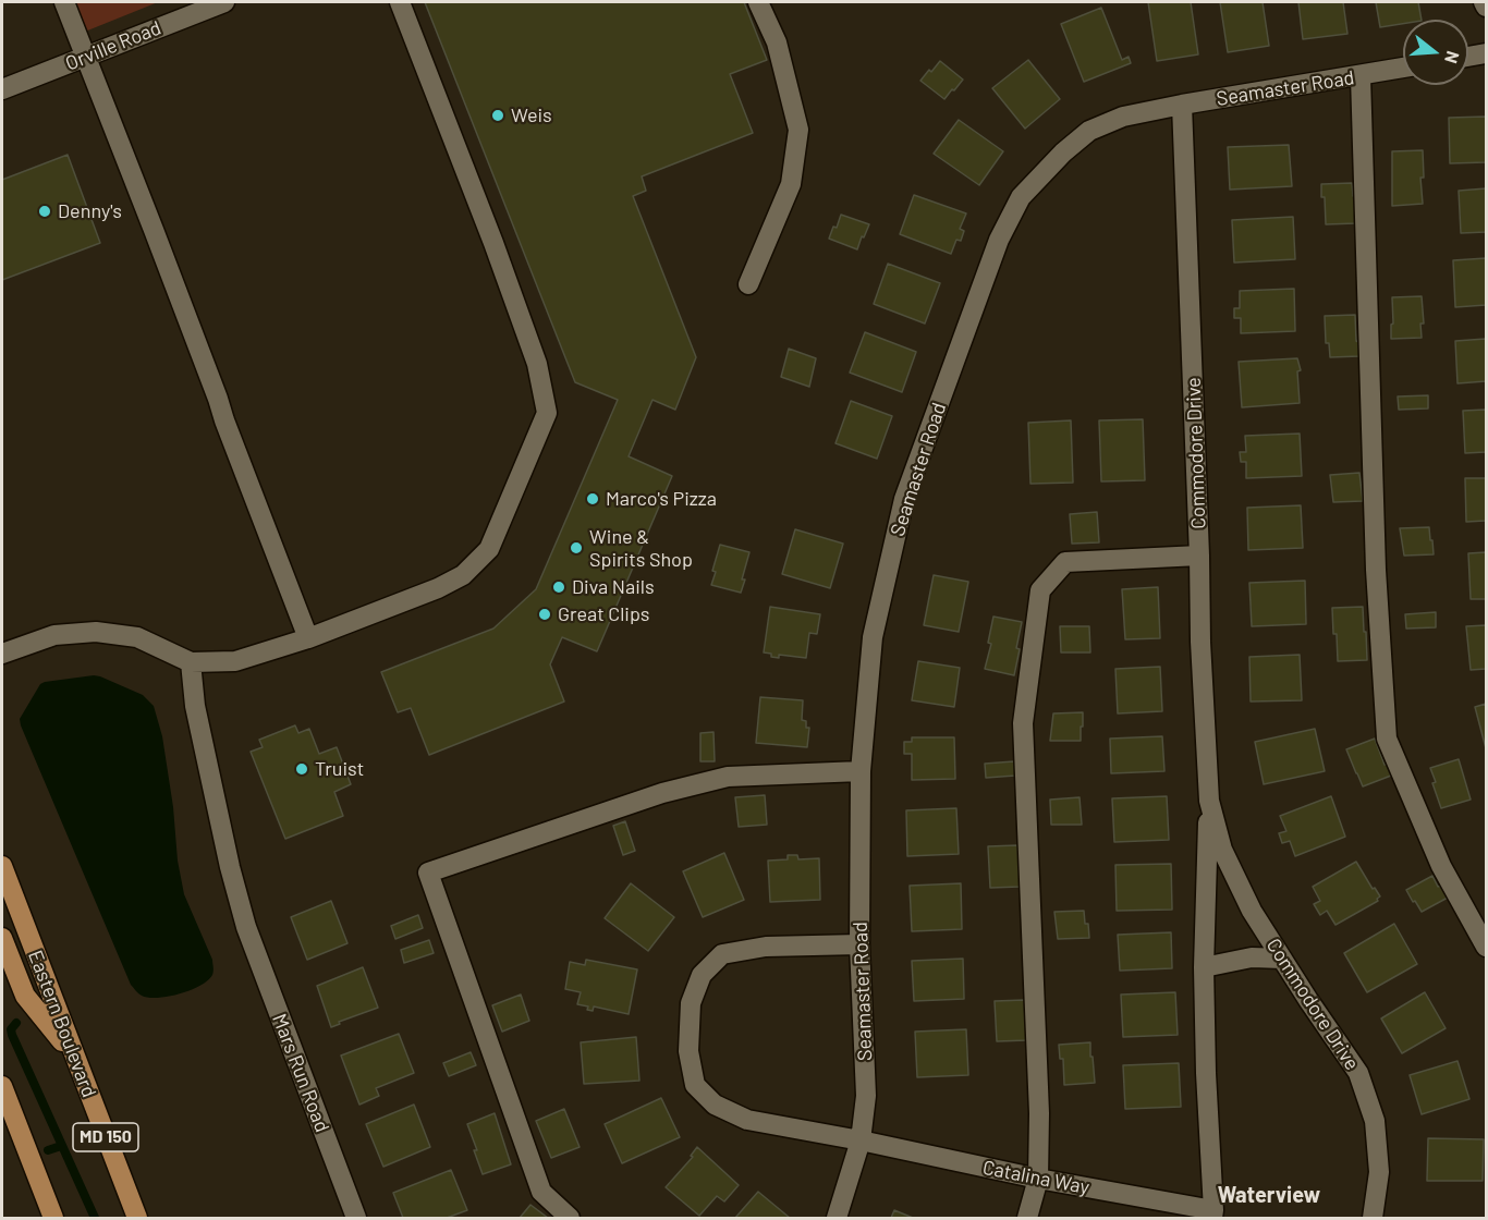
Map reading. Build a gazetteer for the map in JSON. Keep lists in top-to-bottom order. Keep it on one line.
{"streets":{"main road":["Eastern Boulevard","MD 150"],"street":["Orville Road","Seamaster Road","Commodore Drive","Mars Run Road","Catalina Way"]},"crossings":[["Seamaster Road","Commodore Drive"],["Seamaster Road","Catalina Way"],["Commodore Drive","Catalina Way"]],"districts":["Waterview"],"places":["Weis","Denny's","Marco's Pizza","Wine & Spirits Shop","Diva Nails","Great Clips","Truist"],"north":"right"}
